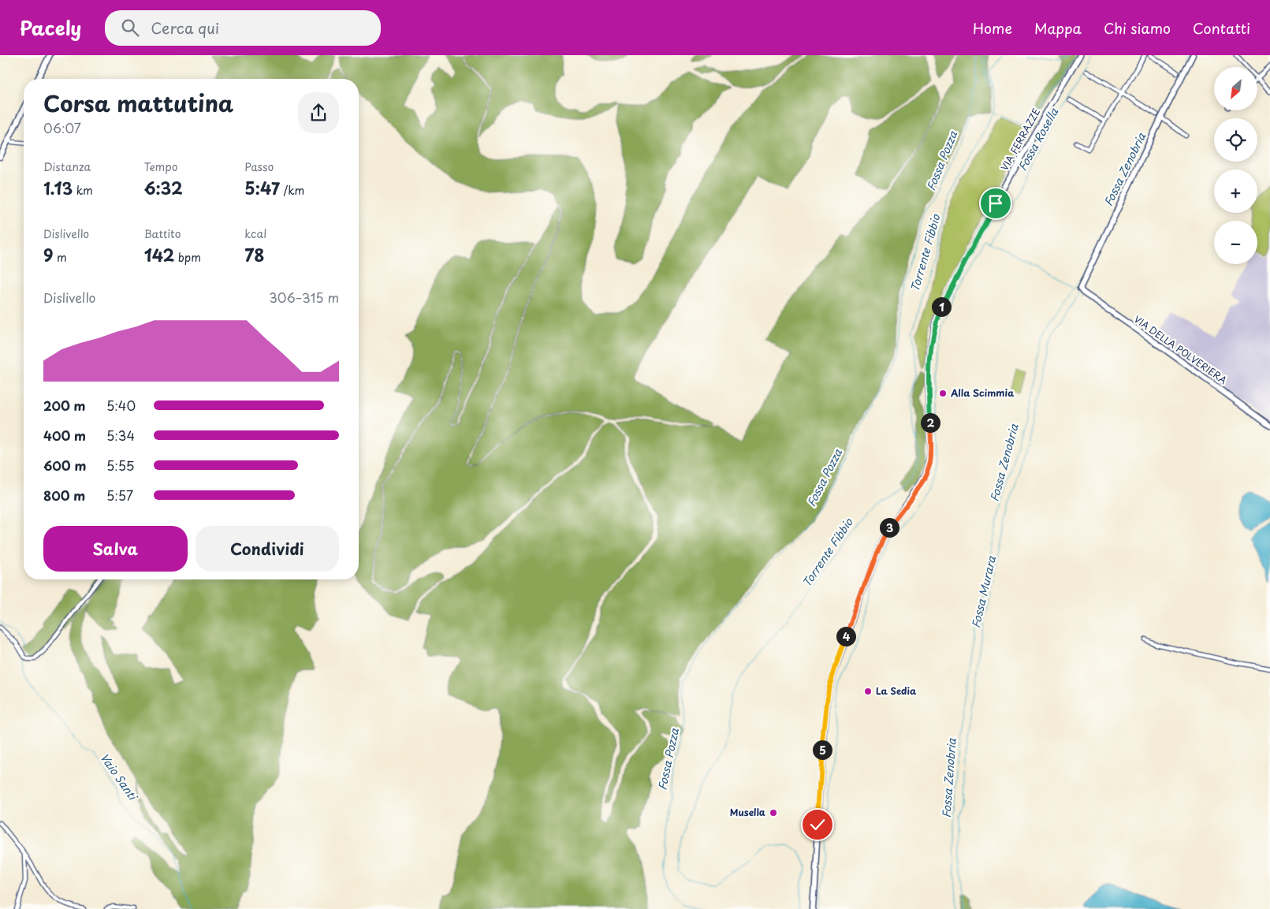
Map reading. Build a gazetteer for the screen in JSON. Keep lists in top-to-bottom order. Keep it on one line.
{"streets":{"street":["VIA FERRAZZE","VIA DELLA POLVERIERA"]},"water":["Fossa Rosella","Fossa Pozza","Fossa Zenobria","Torrente Fibbio","Fossa Murara","Vaio Santi"],"places":["Alla Scimmia","La Sedia","Musella"],"north":"bottom left","page":{"header":"Pacely","search":"Cerca qui","nav":["Home","Mappa","Chi siamo","Contatti"],"map_buttons":["+","−"],"heading":["Corsa mattutina","06:07"],"stats":[["Distanza","1.13 km"],["Tempo","6:32"],["Passo","5:47 /km"],["Dislivello","9 m"],["Battito","142 bpm"],["kcal","78"]],"chart":["Dislivello","306–315 m"],"pins":["1","2","3","4","5"],"list":[{"name":"200 m","note":"5:40"},{"name":"400 m","note":"5:34"},{"name":"600 m","note":"5:55"},{"name":"800 m","note":"5:57"}],"buttons":["Salva","Condividi"]}}
